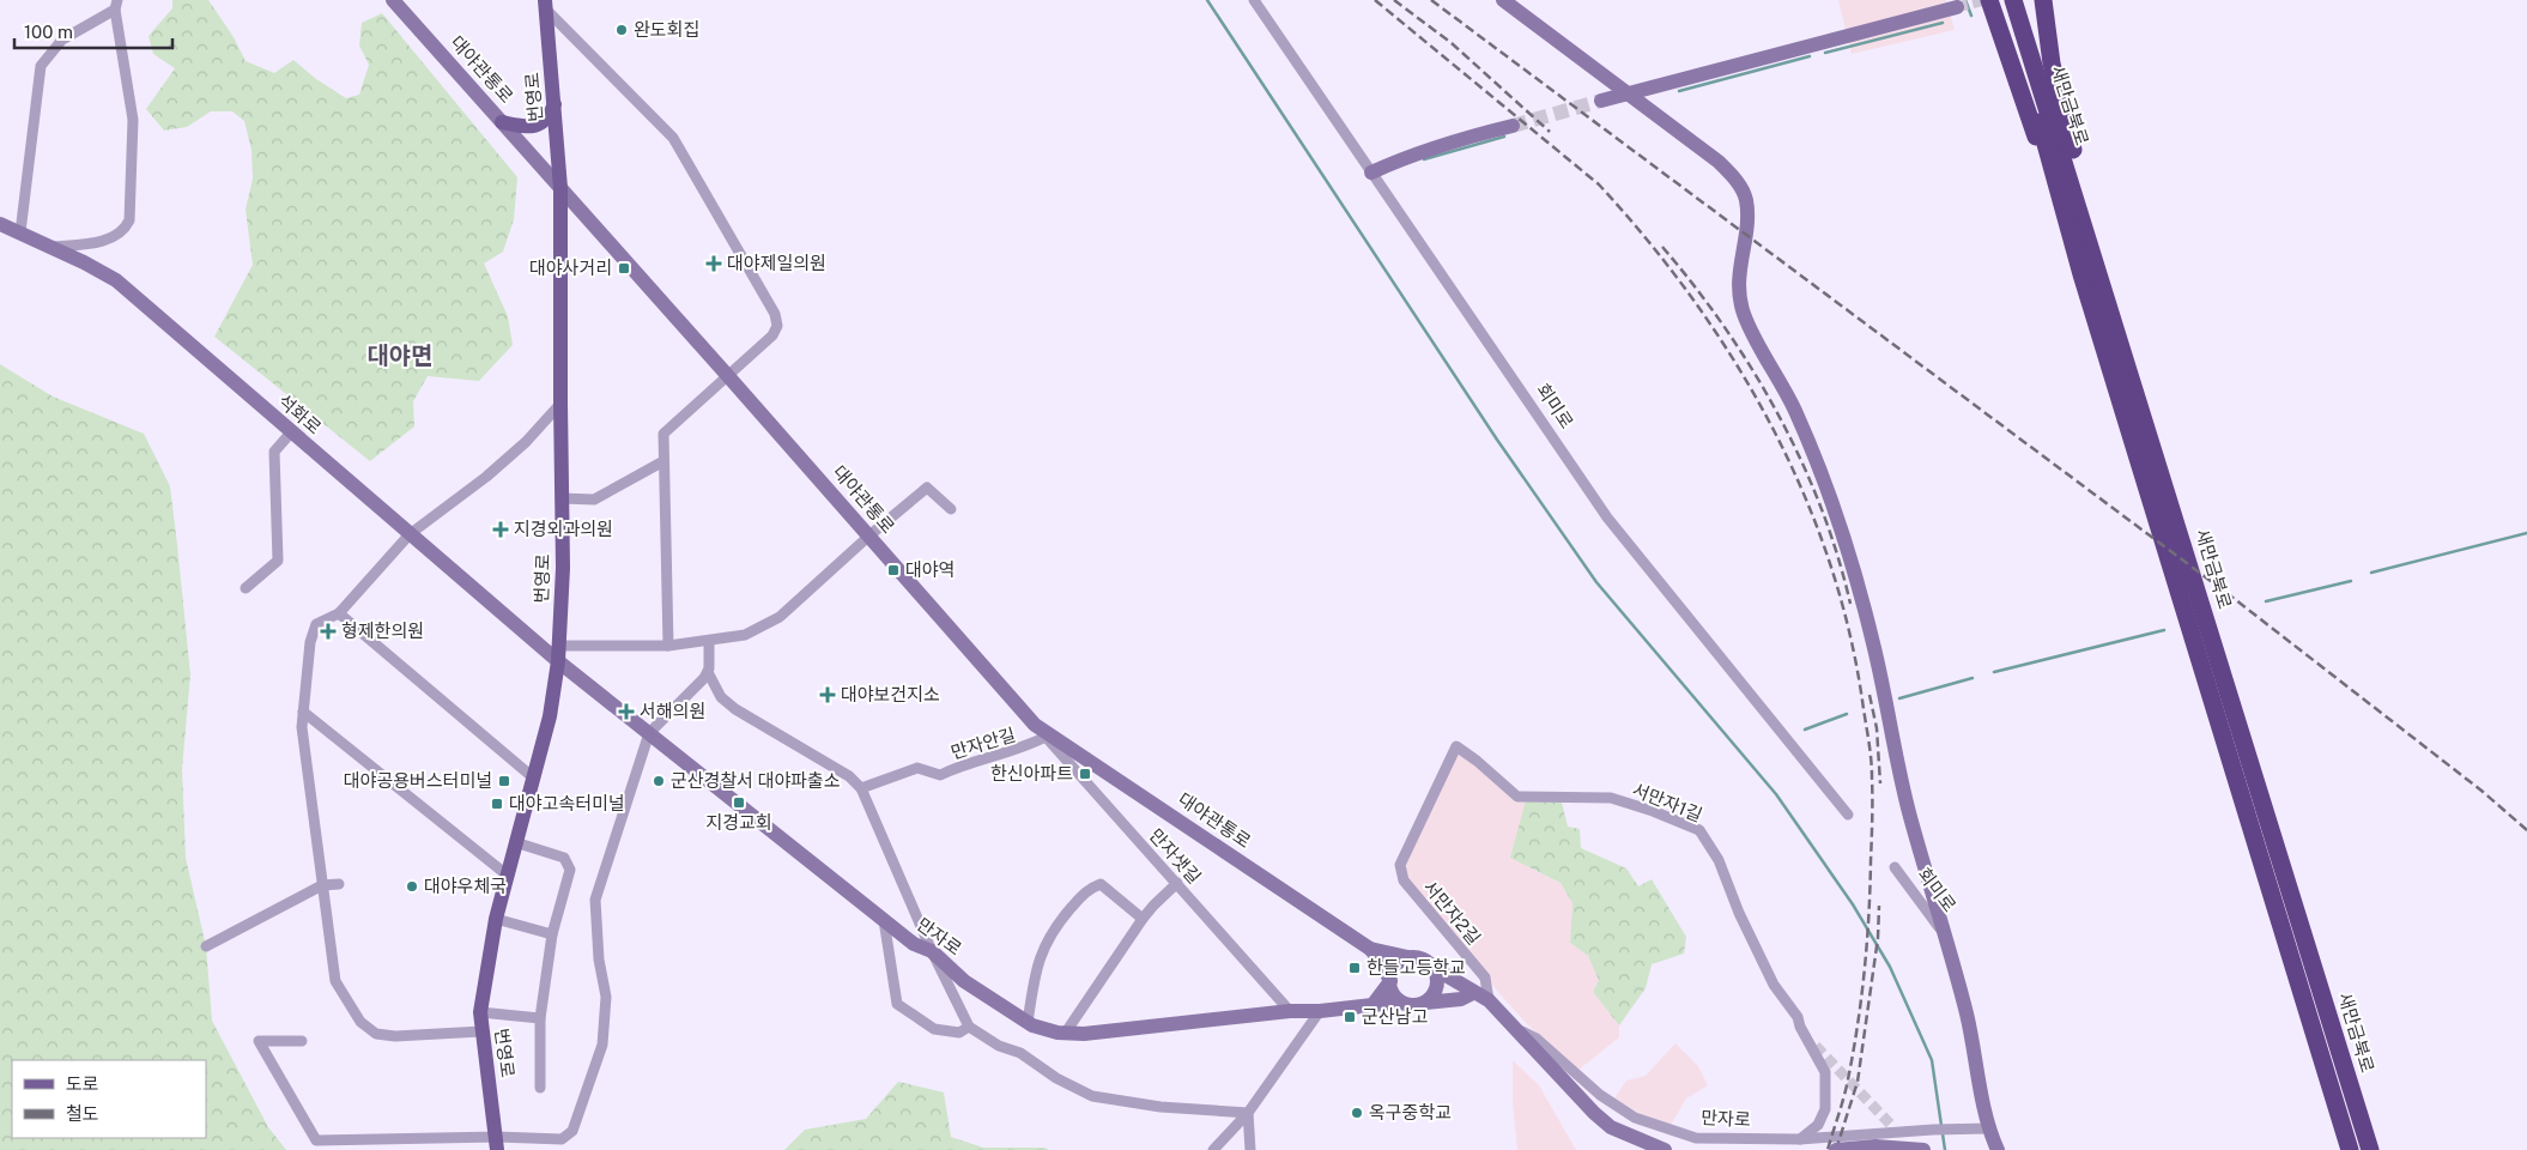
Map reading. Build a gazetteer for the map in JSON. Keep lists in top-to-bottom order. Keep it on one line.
{"streets":{"highway":["새만금북로"],"main road":["번영로"],"street":["대야관통로","회미로","석화로","만자안길","서만자1길","만자샛길","서만자2길","만자로"]},"crossings":[["대야관통로","번영로"],["대야관통로","만자샛길"],["번영로","석화로"],["번영로","만자로"],["석화로","만자로"],["만자안길","만자샛길"],["서만자1길","서만자2길"],["서만자1길","만자로"],["만자샛길","만자로"],["서만자2길","만자로"]],"districts":["대야면"],"places":{"other":["완도회집","군산경찰서 대야파출소","대야우체국","옥구중학교"],"health":["대야제일의원","지경외과의원","형제한의원","대야보건지소","서해의원"],"transit":["대야사거리","대야역","한신아파트","대야공용버스터미널","지경교회","대야고속터미널","한들고등학교","군산남고"]},"legend":["도로","철도"],"scale_bar":"100 m"}
